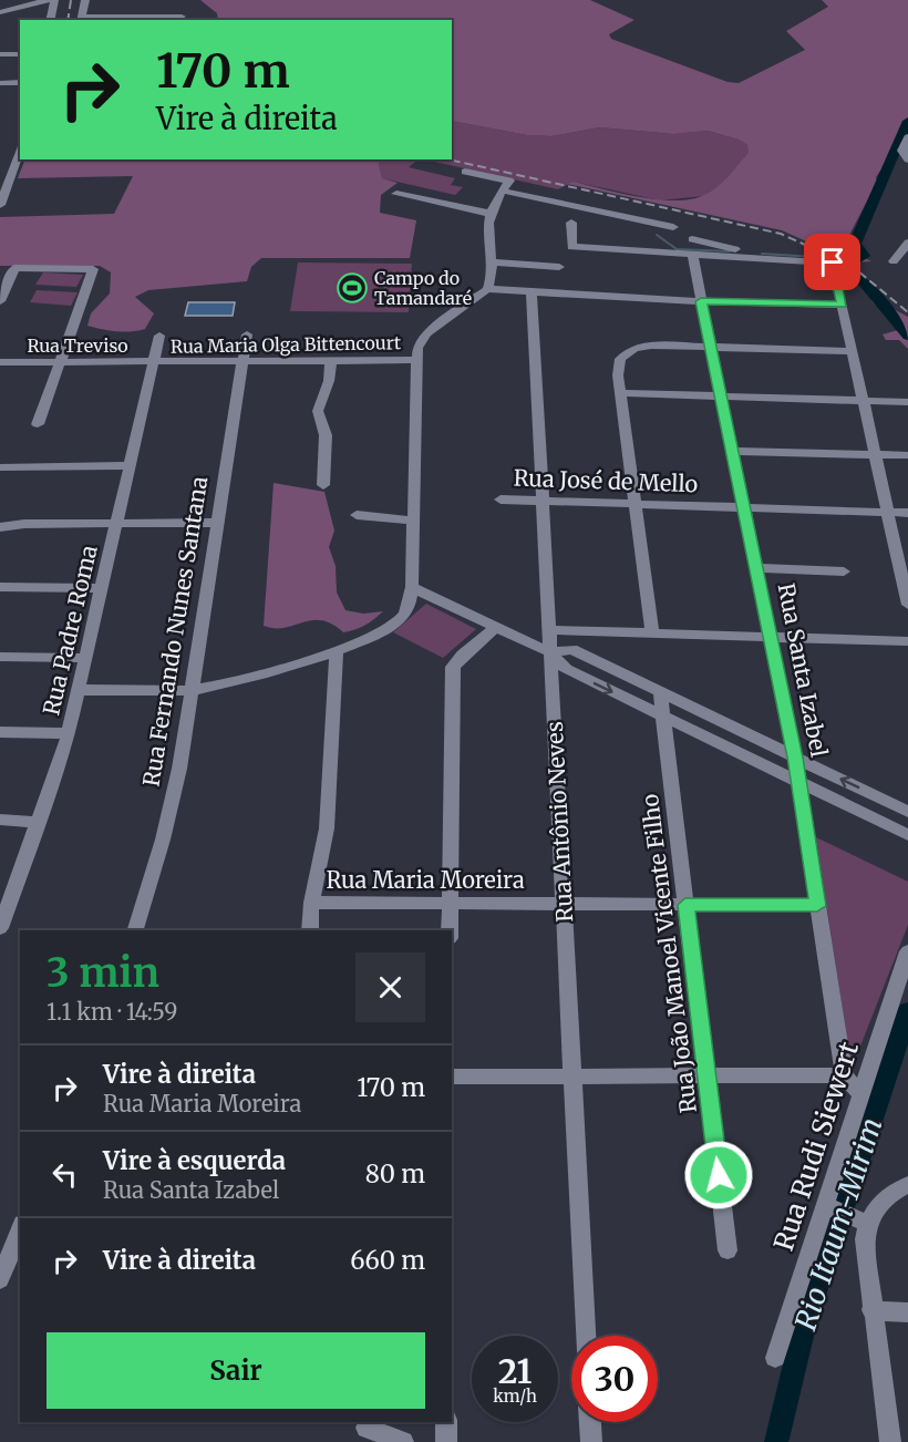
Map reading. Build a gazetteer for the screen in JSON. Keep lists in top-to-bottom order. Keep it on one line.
{"streets":{"street":["Rua Maria Olga Bittencourt","Rua Treviso","Rua José de Mello","Rua Padre Roma","Rua Fernando Nunes Santana","Rua Santa Izabel","Rua Antônio Neves","Rua Maria Moreira","Rua João Manoel Vicente Filho","Rua Rudi Siewert"]},"crossings":[["Rua Maria Olga Bittencourt","Rua Treviso"],["Rua Maria Olga Bittencourt","Rua Padre Roma"],["Rua Maria Olga Bittencourt","Rua Fernando Nunes Santana"],["Rua Treviso","Rua Padre Roma"],["Rua José de Mello","Rua Santa Izabel"],["Rua José de Mello","Rua Antônio Neves"],["Rua Santa Izabel","Rua Maria Moreira"],["Rua Antônio Neves","Rua Maria Moreira"],["Rua Maria Moreira","Rua João Manoel Vicente Filho"]],"water":["Rio Itaum-Mirim"],"places":{"sports":["Campo do Tamandaré"]},"page":{"turn":["170 m","Vire à direita"],"heading":["3 min","1.1 km · 14:59"],"list":[{"name":"Vire à direita","note":"Rua Maria Moreira","value":"170 m"},{"name":"Vire à esquerda","note":"Rua Santa Izabel","value":"80 m"},{"name":"Vire à direita","value":"660 m"}],"buttons":"Sair","speed":"21 km/h","limit":"30"}}
